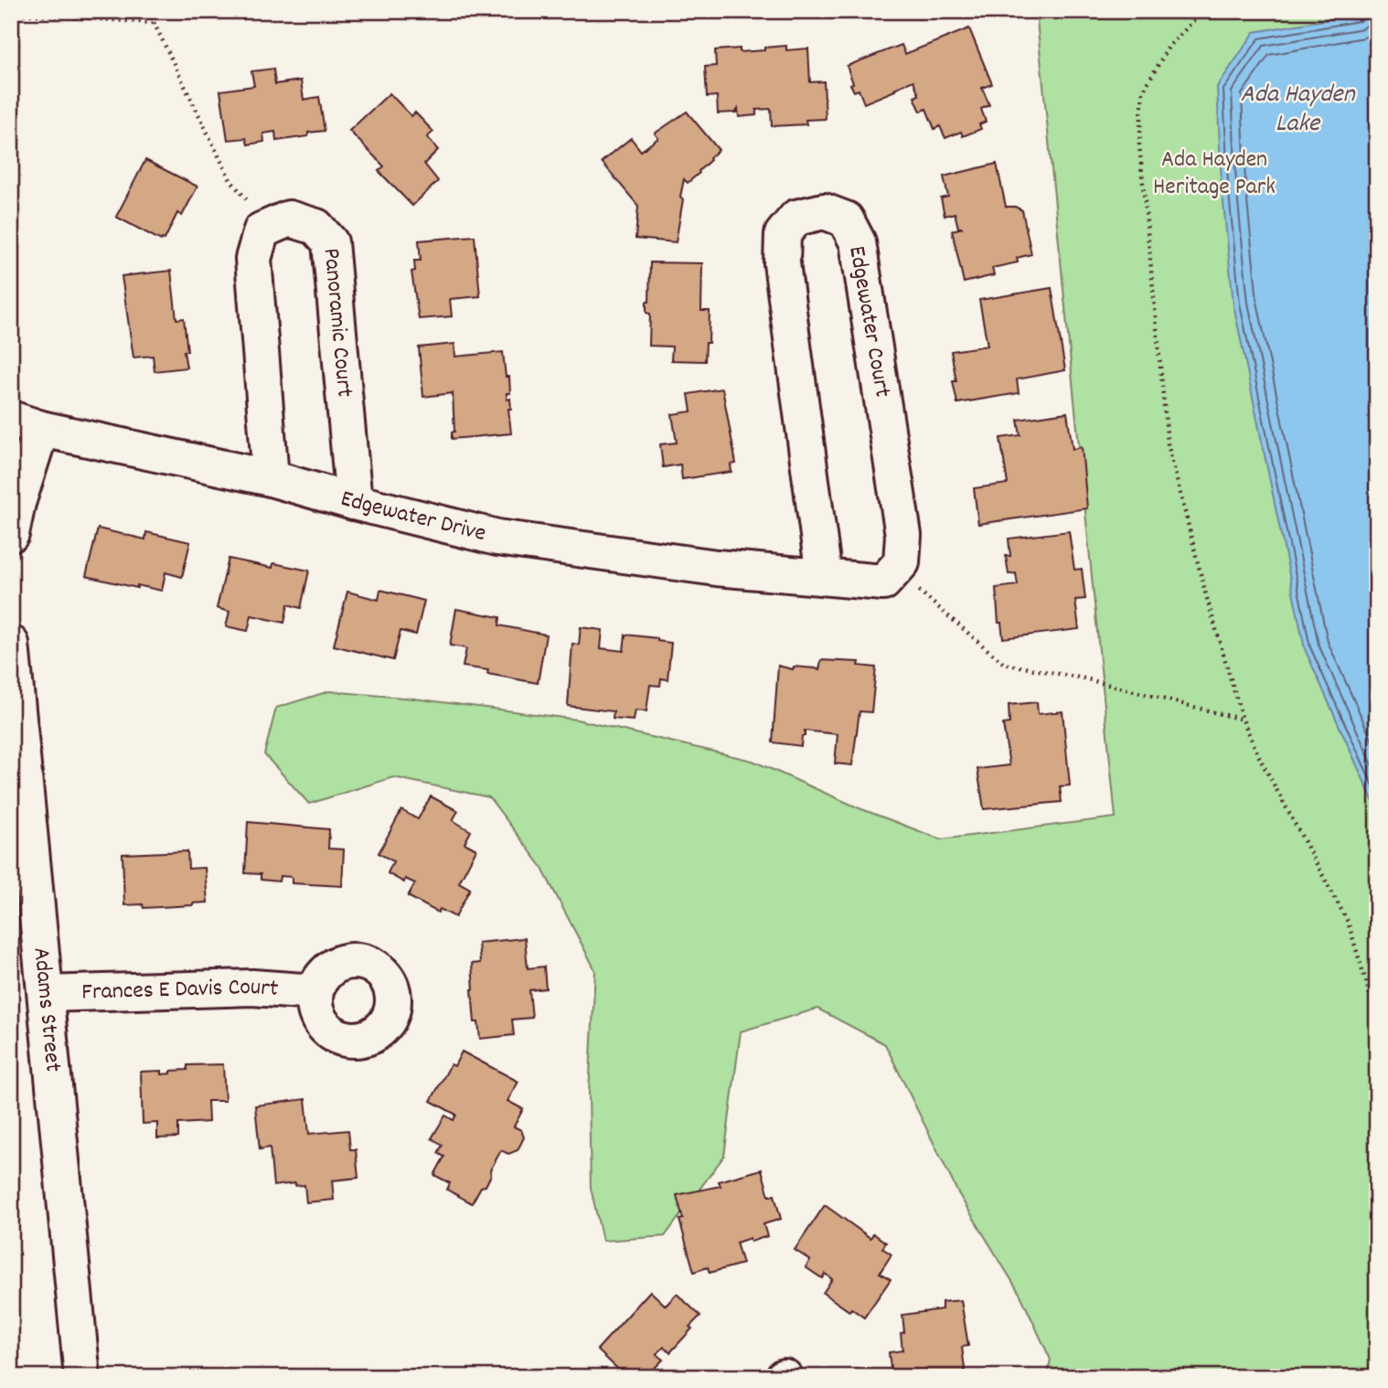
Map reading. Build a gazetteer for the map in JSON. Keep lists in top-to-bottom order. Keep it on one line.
{"streets":{"street":["Edgewater Court","Panoramic Court","Edgewater Drive","Frances E Davis Court","Adams Street"]},"crossings":[["Edgewater Court","Edgewater Drive"],["Panoramic Court","Edgewater Drive"],["Frances E Davis Court","Adams Street"]],"water":["Ada Hayden Lake"],"parks":["Ada Hayden Heritage Park"]}
